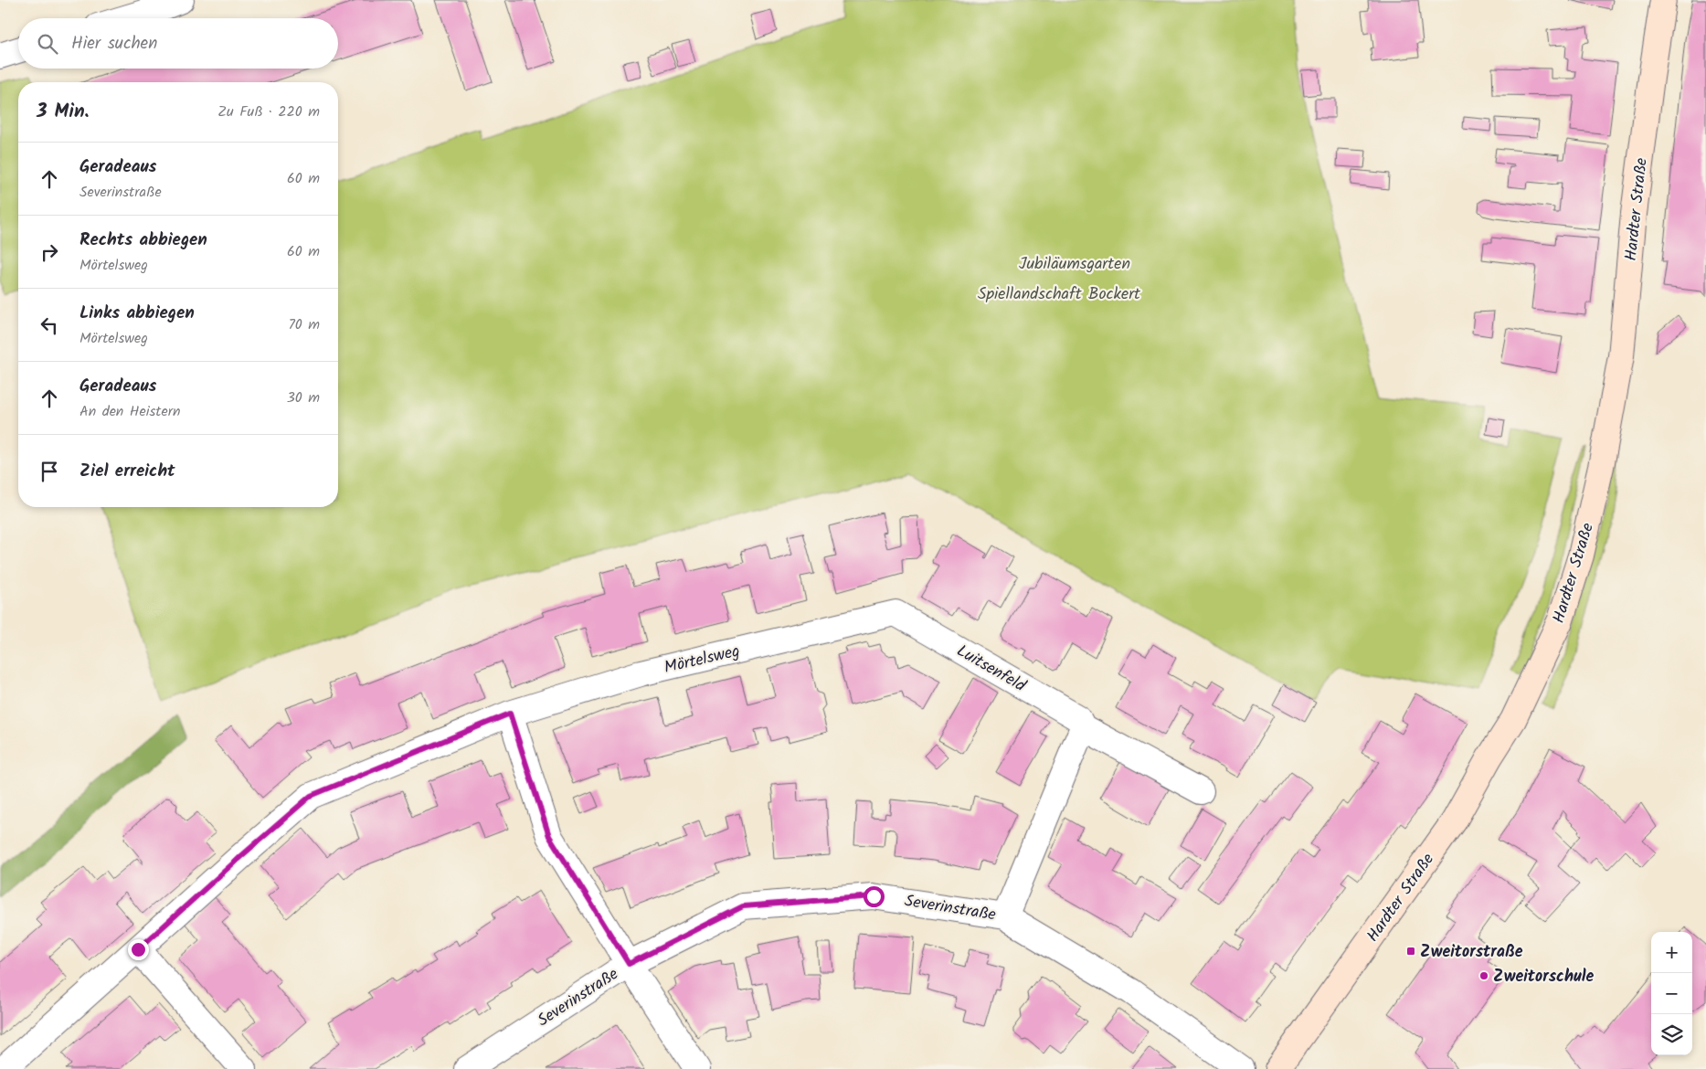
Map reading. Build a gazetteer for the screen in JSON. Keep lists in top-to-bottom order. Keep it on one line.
{"streets":{"main road":["Hardter Straße"],"street":["Mörtelsweg","Luitsenfeld","Severinstraße"]},"crossings":[["Mörtelsweg","Luitsenfeld"]],"parks":["Jubiläumsgarten","Spiellandschaft Bockert"],"places":{"transit":["Zweitorstraße"],"other":["Zweitorschule"]},"page":{"search":"Hier suchen","heading":["3 Min.","Zu Fuß · 220 m"],"list":[["Geradeaus","Severinstraße","60 m"],["Rechts abbiegen","Mörtelsweg","60 m"],["Links abbiegen","Mörtelsweg","70 m"],["Geradeaus","An den Heistern","30 m"],"Ziel erreicht"],"map_buttons":["+","−"]}}
